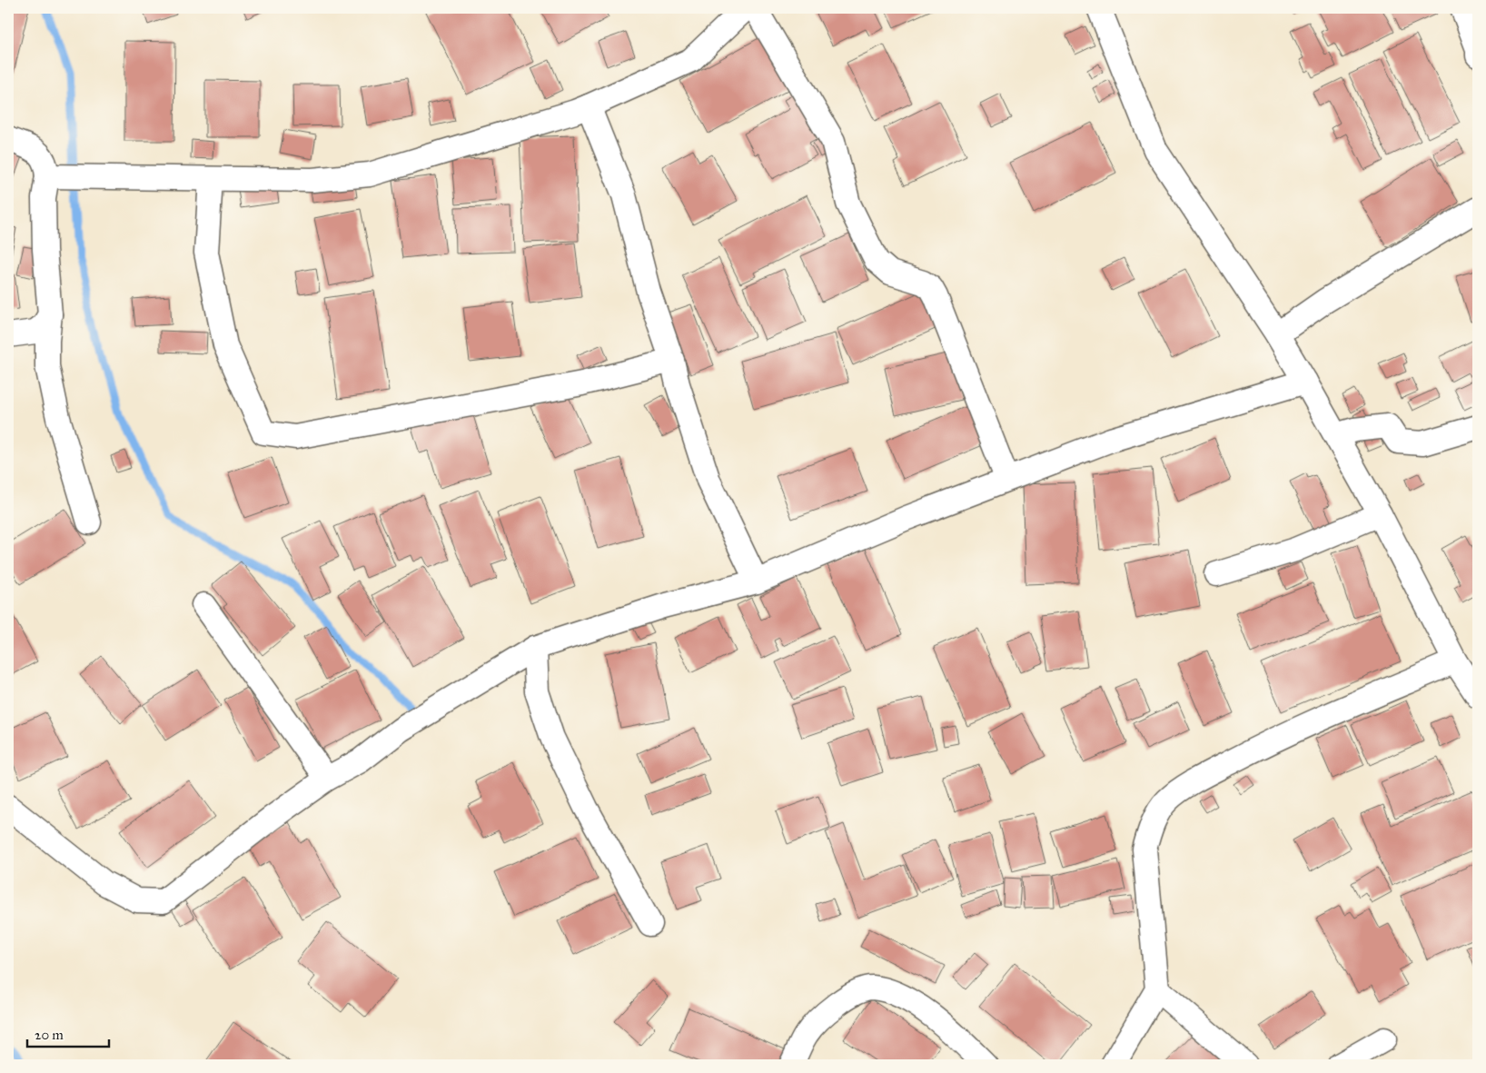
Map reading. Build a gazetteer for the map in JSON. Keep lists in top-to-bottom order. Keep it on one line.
{"scale_bar":"20 m"}
